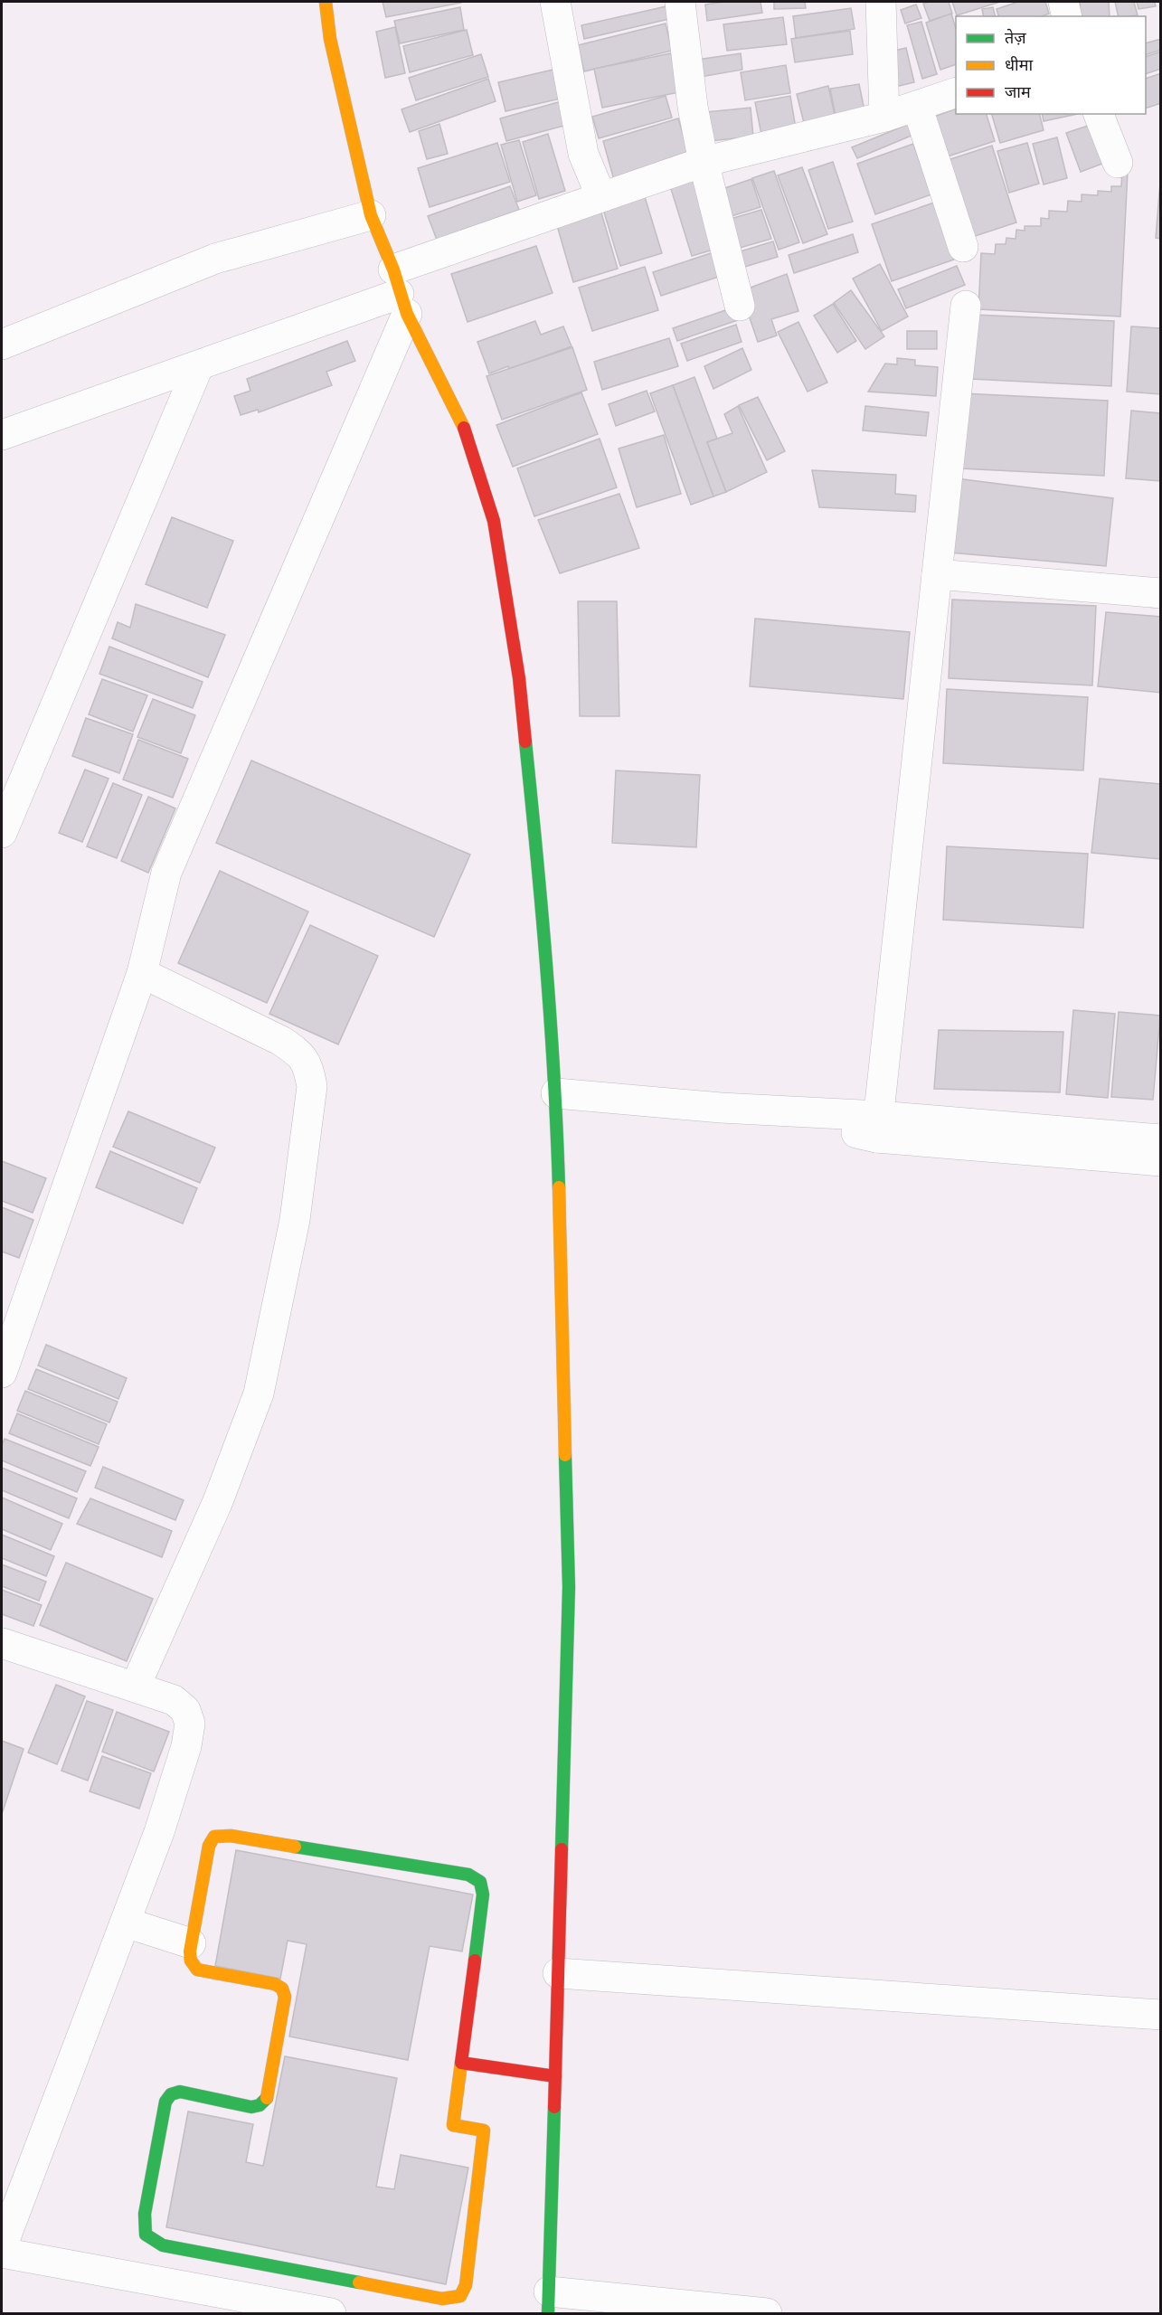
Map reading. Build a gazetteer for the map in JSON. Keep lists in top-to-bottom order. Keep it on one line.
{"legend":["तेज़","धीमा","जाम"]}
